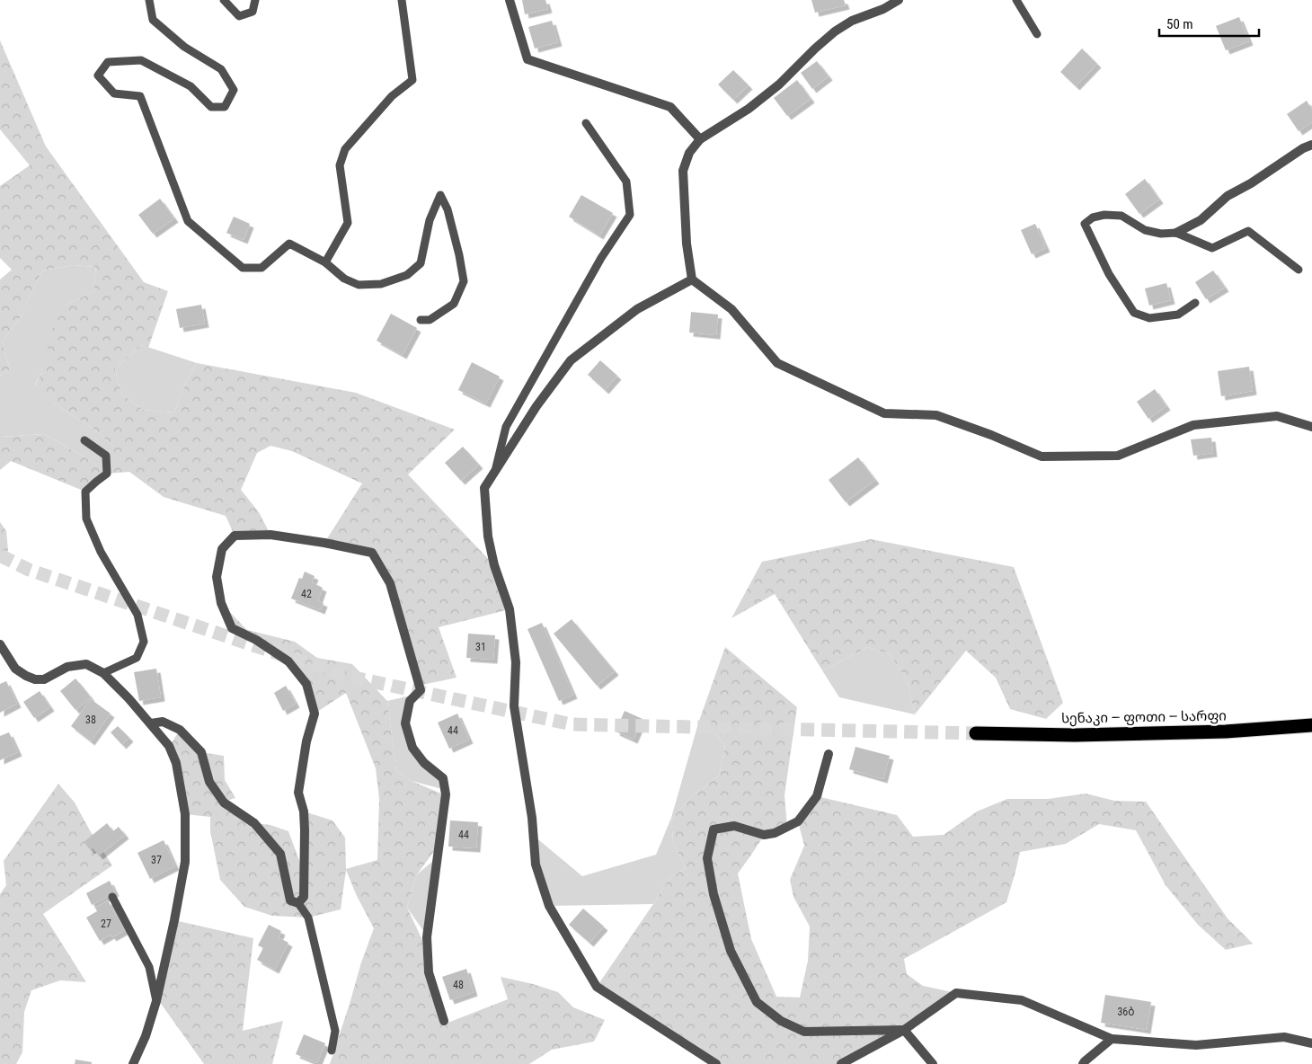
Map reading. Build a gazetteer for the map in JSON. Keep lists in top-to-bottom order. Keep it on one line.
{"streets":{"highway":["სენაკი — ფოთი — სარფი"]},"house_numbers":["42","31","38","44","44","37","27","48","36ბ"],"scale_bar":"50 m"}
